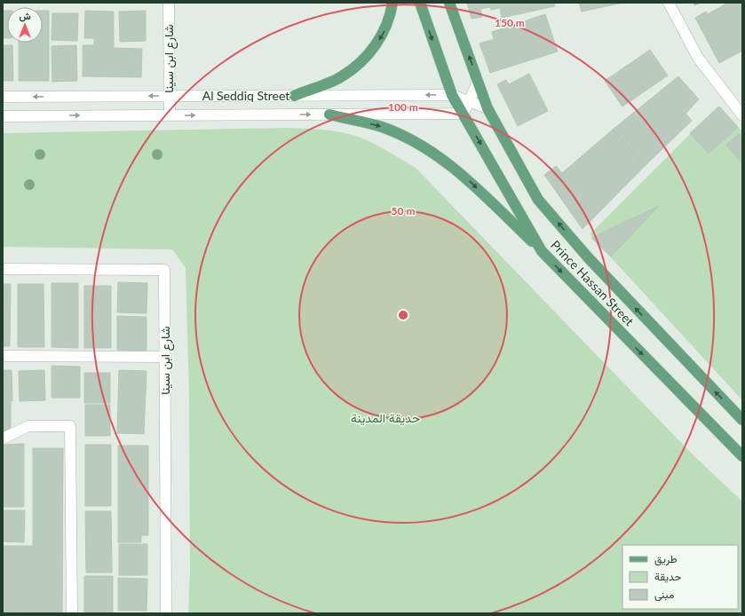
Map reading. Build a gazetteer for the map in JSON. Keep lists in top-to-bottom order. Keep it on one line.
{"streets":{"main road":["Prince Hassan Street"],"street":["شارع ابن سينا","Al Seddiq Street"]},"crossings":[["شارع ابن سينا","Al Seddiq Street"],["Al Seddiq Street","Prince Hassan Street"]],"parks":["حديقة المدينة"],"legend":["طريق","حديقة","مبنى"],"north":"top","rings":["150 m","100 m","50 m"]}
